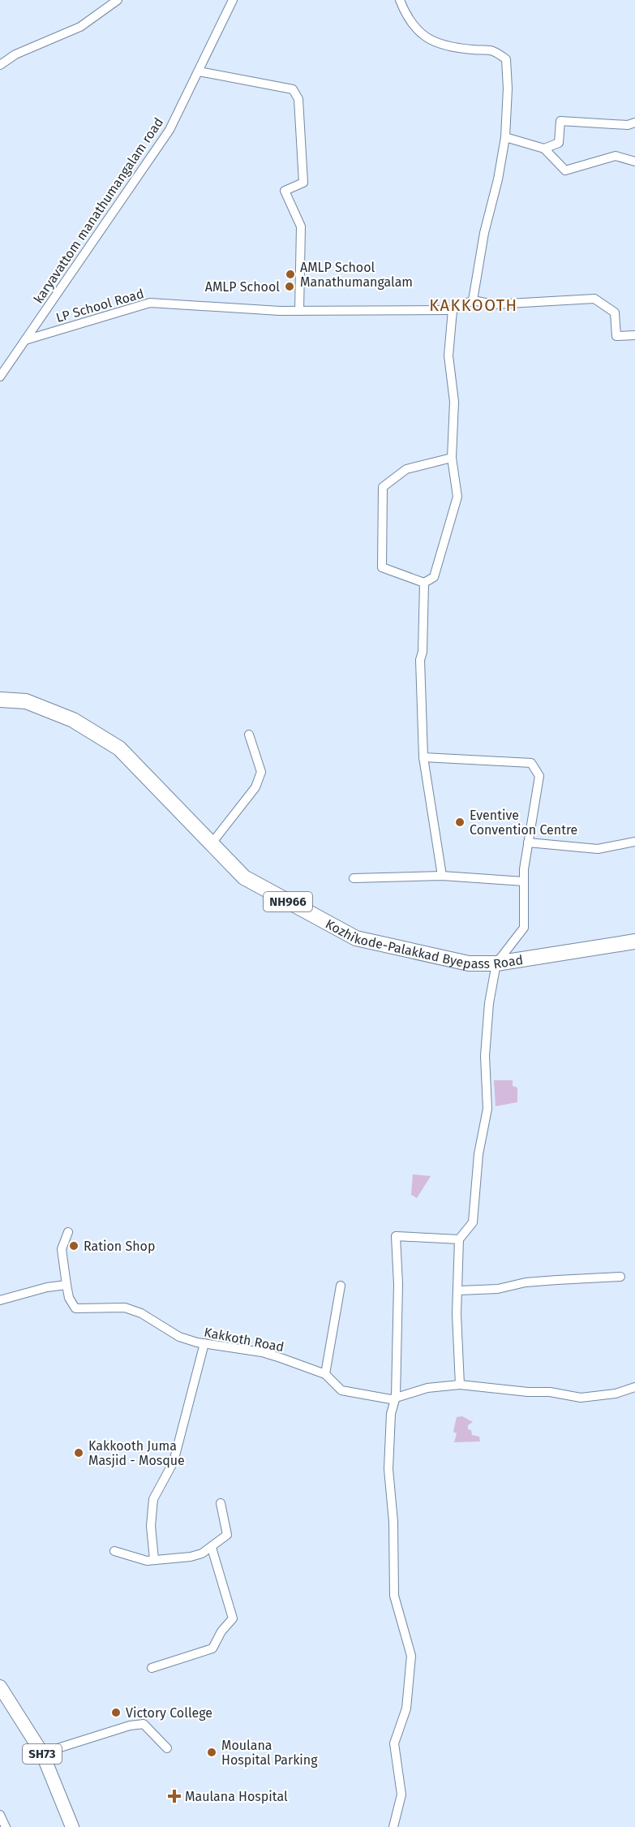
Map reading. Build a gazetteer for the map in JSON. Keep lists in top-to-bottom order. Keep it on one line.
{"streets":{"highway":["NH966","Kozhikode-Palakkad Byepass Road"],"main road":["SH73"],"street":["karyavattom manathumangalam road","LP School Road","Kakkoth Road"]},"crossings":[["karyavattom manathumangalam road","LP School Road"]],"districts":["KAKKOOTH"],"places":{"other":["AMLP School Manathumangalam","AMLP School","Eventive Convention Centre","Ration Shop","Kakkooth Juma Masjid - Mosque","Victory College","Moulana Hospital Parking"],"health":["Maulana Hospital"]}}
